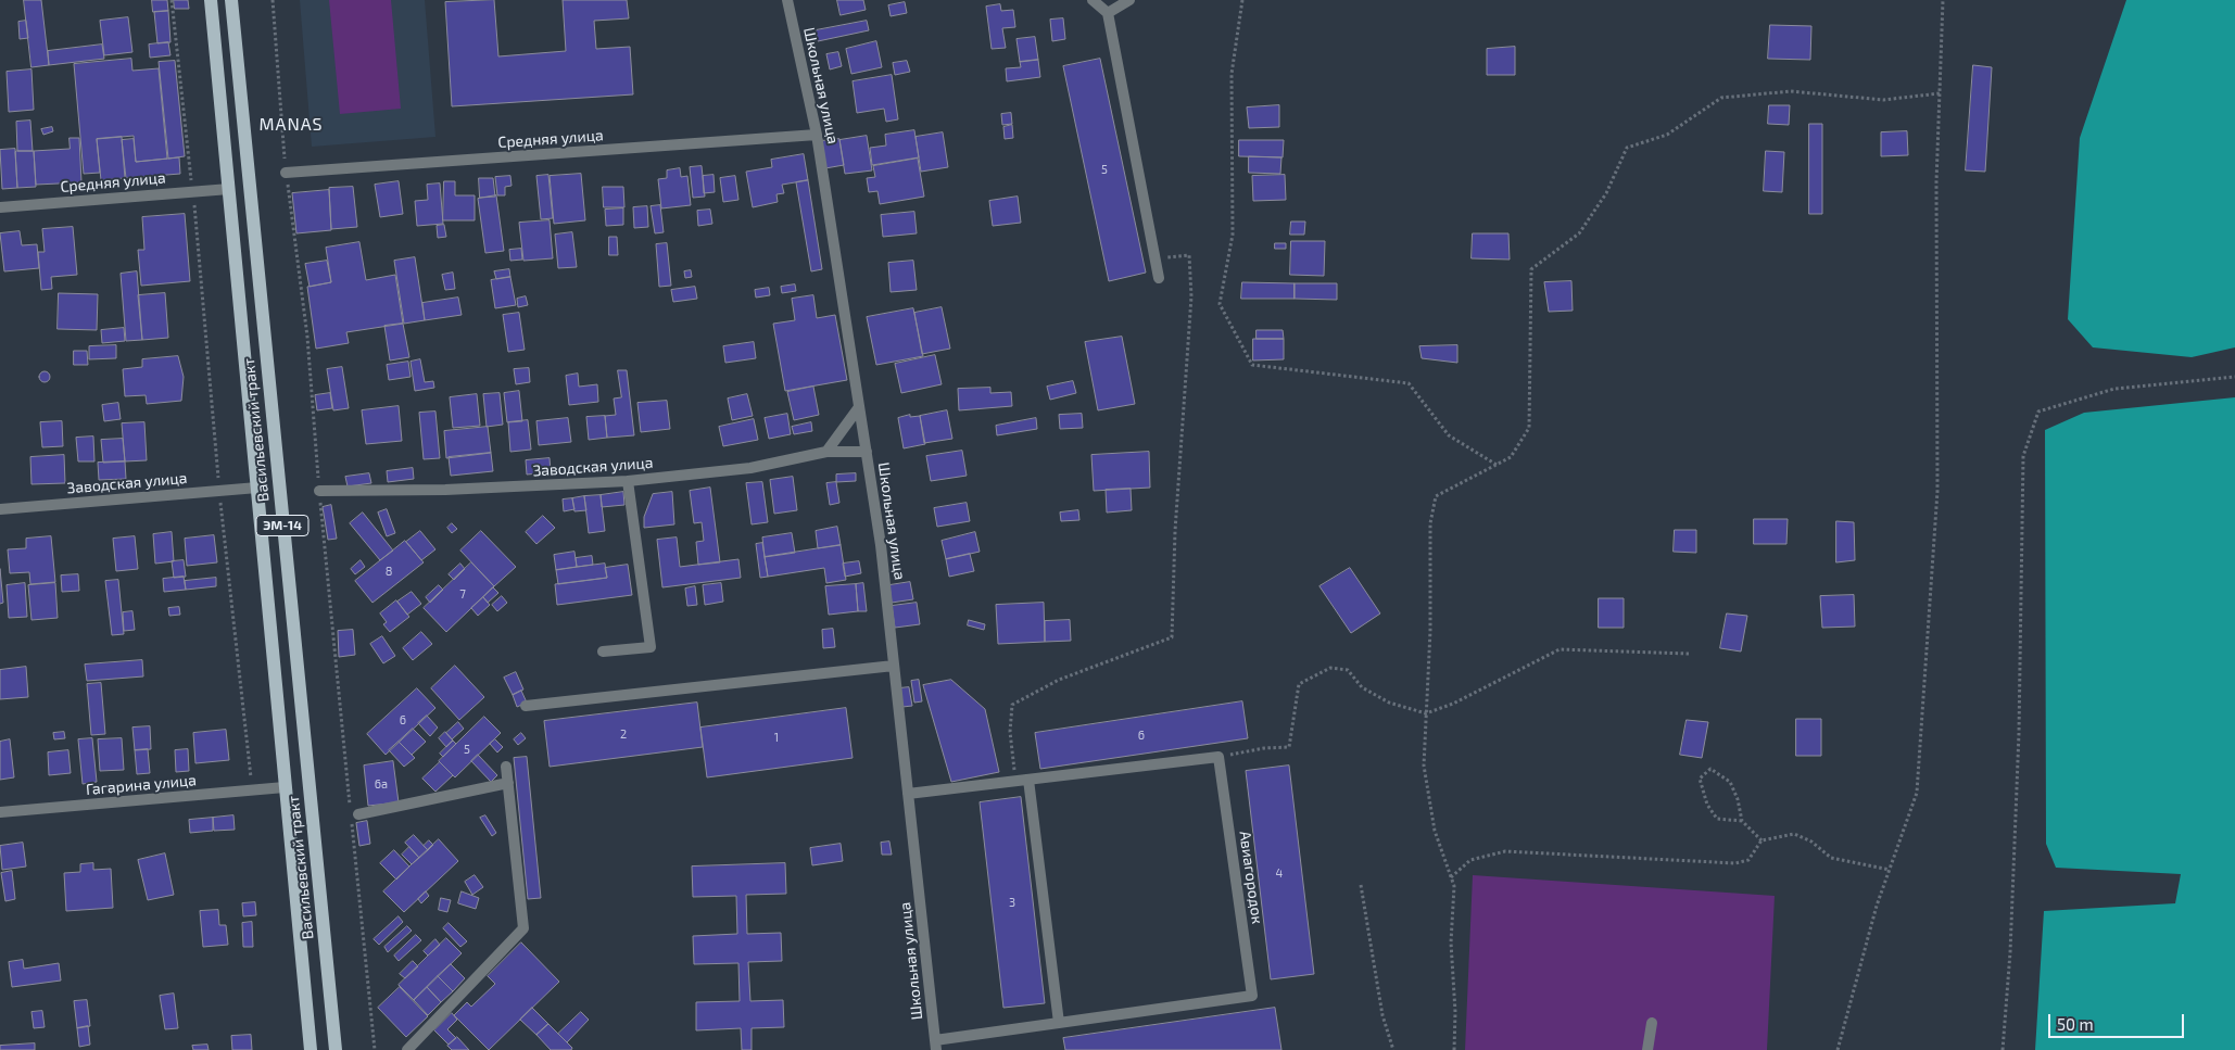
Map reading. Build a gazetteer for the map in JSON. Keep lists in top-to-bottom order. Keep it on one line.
{"streets":{"main road":["Васильевский тракт","ЭМ-14"],"street":["Школьная улица","Средняя улица","Заводская улица","Гагарина улица","Авиагородок"]},"crossings":[["Школьная улица","Средняя улица"],["Школьная улица","Заводская улица"],["Школьная улица","Авиагородок"],["Средняя улица","Васильевский тракт"],["Васильевский тракт","Заводская улица"],["Васильевский тракт","Гагарина улица"]],"districts":["MANAS"],"house_numbers":["5","8","7","6","2","6","1","5","6а","4","3"],"scale_bar":"50 m"}
